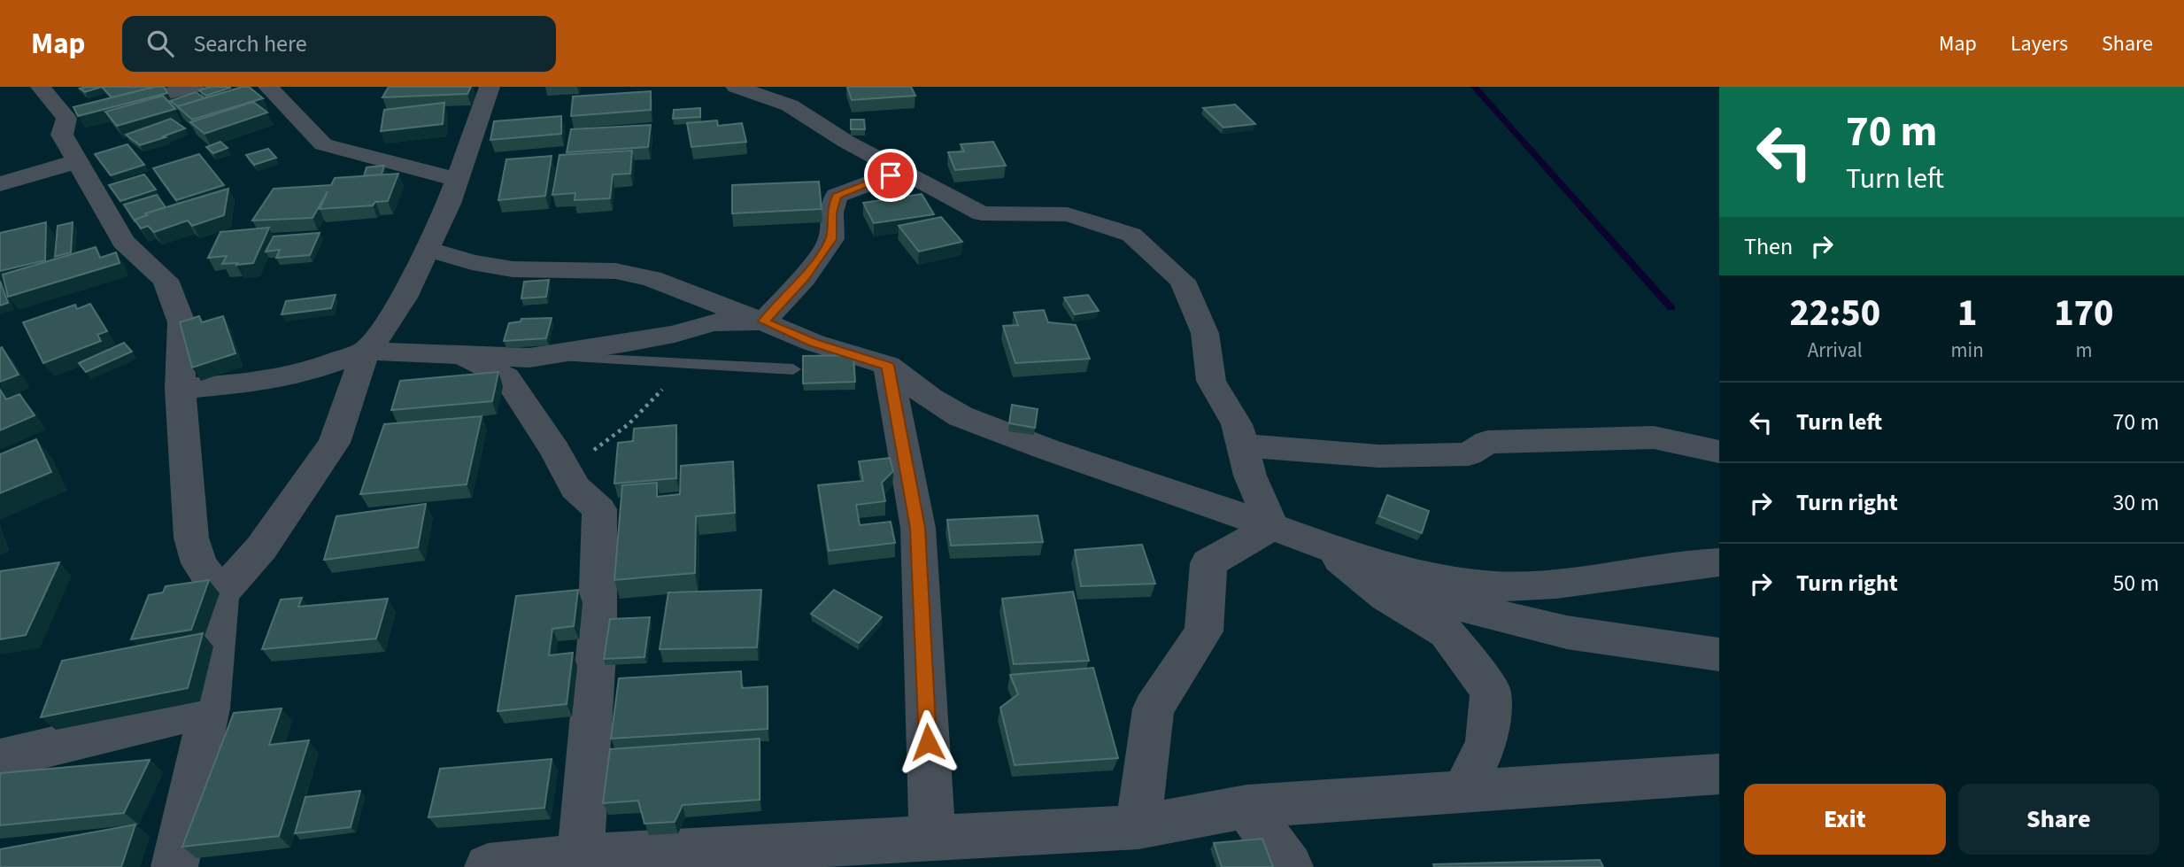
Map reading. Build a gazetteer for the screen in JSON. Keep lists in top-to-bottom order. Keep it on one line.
{"page":{"header":"Map","search":"Search here","nav":["Map","Layers","Share"],"turn":["70 m","Turn left"],"then":"Then","eta":["22:50","Arrival","1","min","170","m"],"list":[{"name":"Turn left","value":"70 m"},{"name":"Turn right","value":"30 m"},{"name":"Turn right","value":"50 m"}],"buttons":["Exit","Share"]}}
